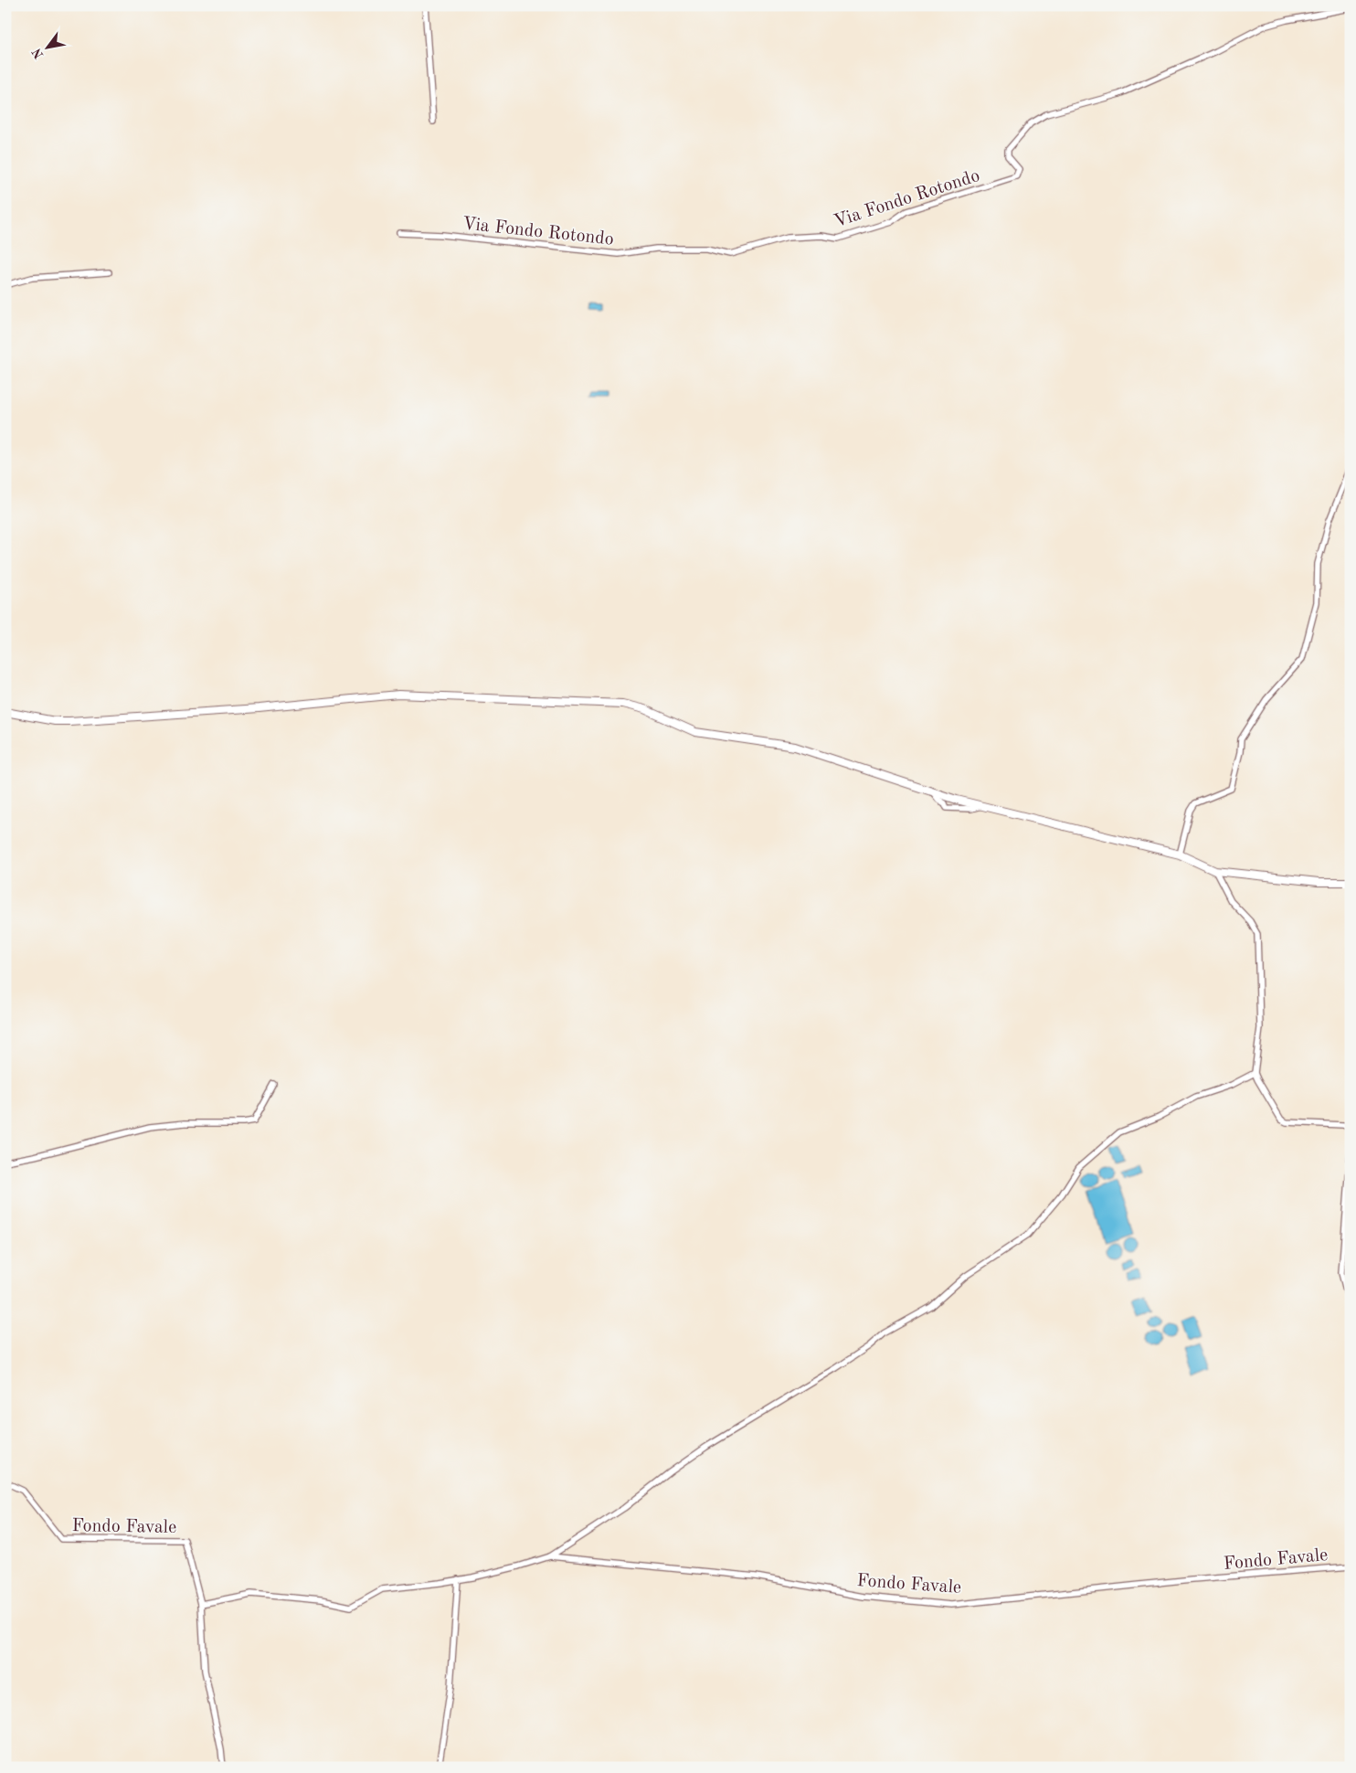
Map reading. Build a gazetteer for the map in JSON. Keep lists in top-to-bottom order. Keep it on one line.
{"streets":{"street":["Via Fondo Rotondo","Fondo Favale"]},"north":"bottom left"}
